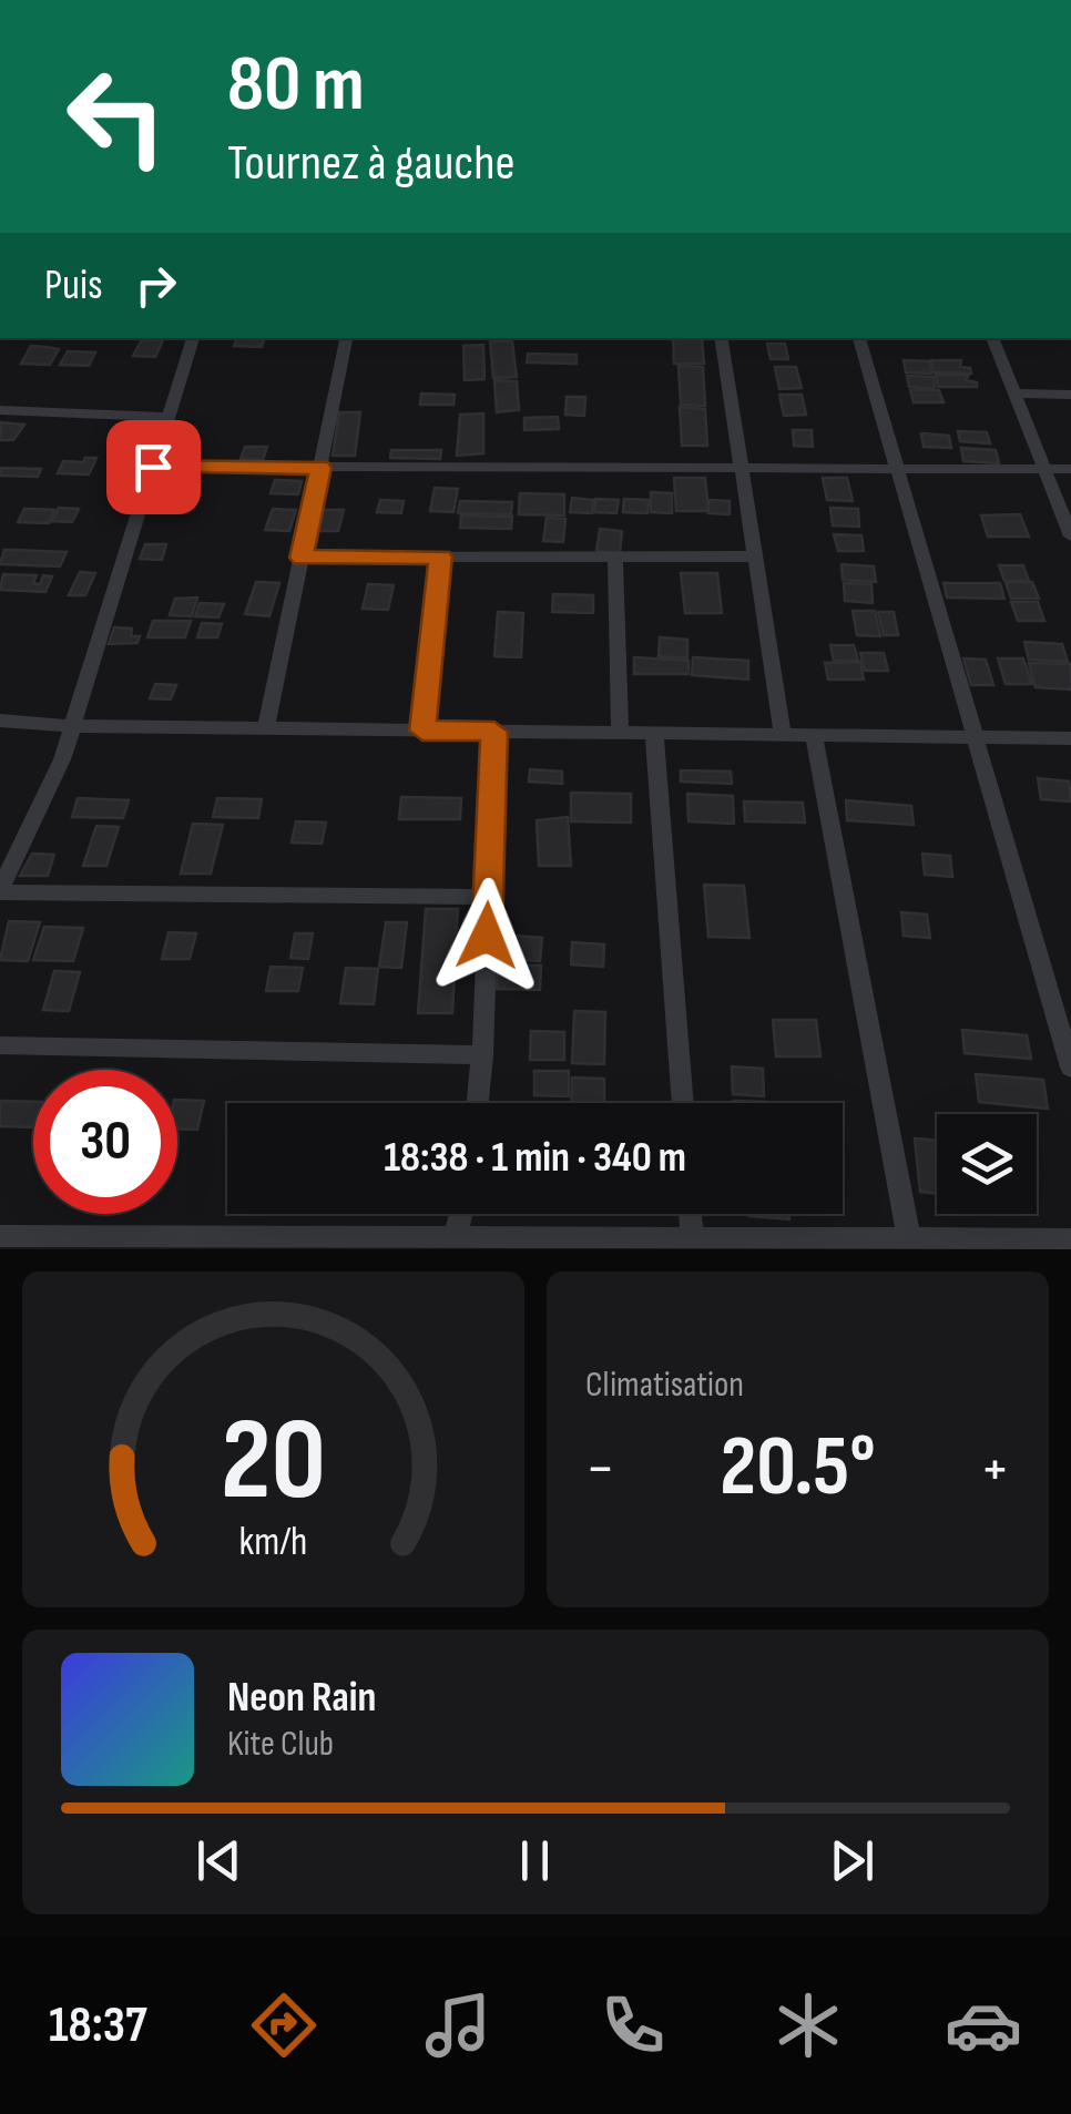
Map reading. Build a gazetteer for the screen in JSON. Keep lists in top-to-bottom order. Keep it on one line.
{"page":{"turn":["80 m","Tournez à gauche"],"then":"Puis","limit":"30","trip":"18:38 · 1 min · 340 m","tile":"Climatisation","heat":["−","20.5°","+"],"song":["Neon Rain","Kite Club"],"tabs":"18:37","gauge":["20","km/h"]}}
